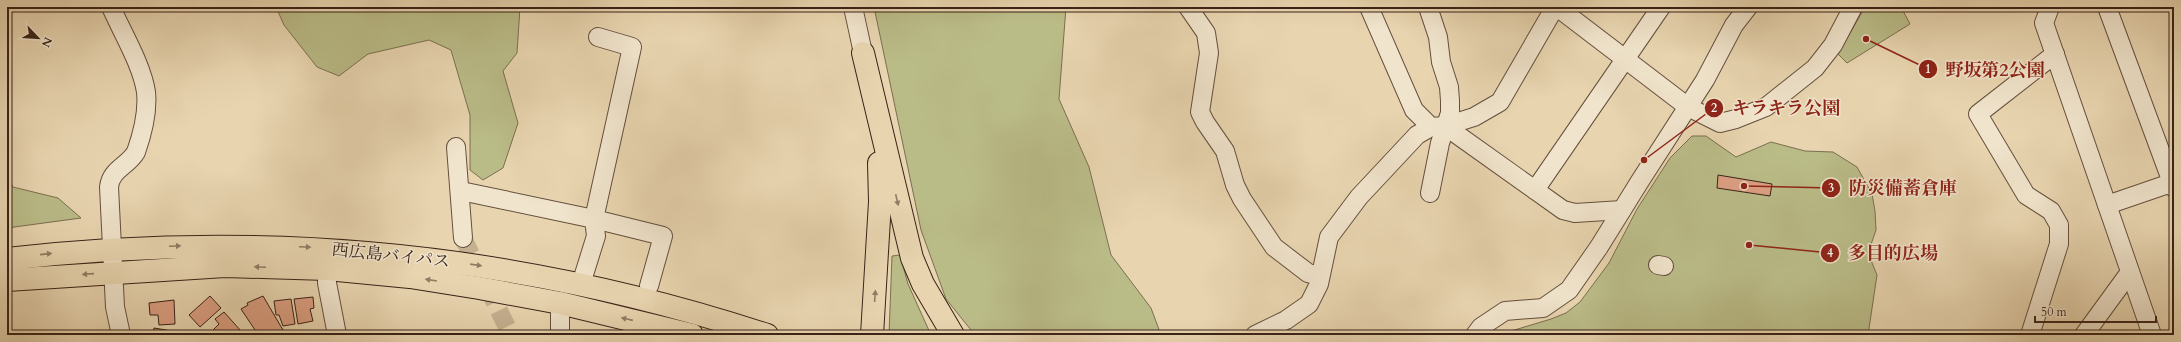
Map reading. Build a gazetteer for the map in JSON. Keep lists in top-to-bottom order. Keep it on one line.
{"streets":{"highway":["西広島バイパス"]},"places":["野坂第2公園","キラキラ公園","防災備蓄倉庫","多目的広場"],"scale_bar":"50 m","north":"bottom right"}
